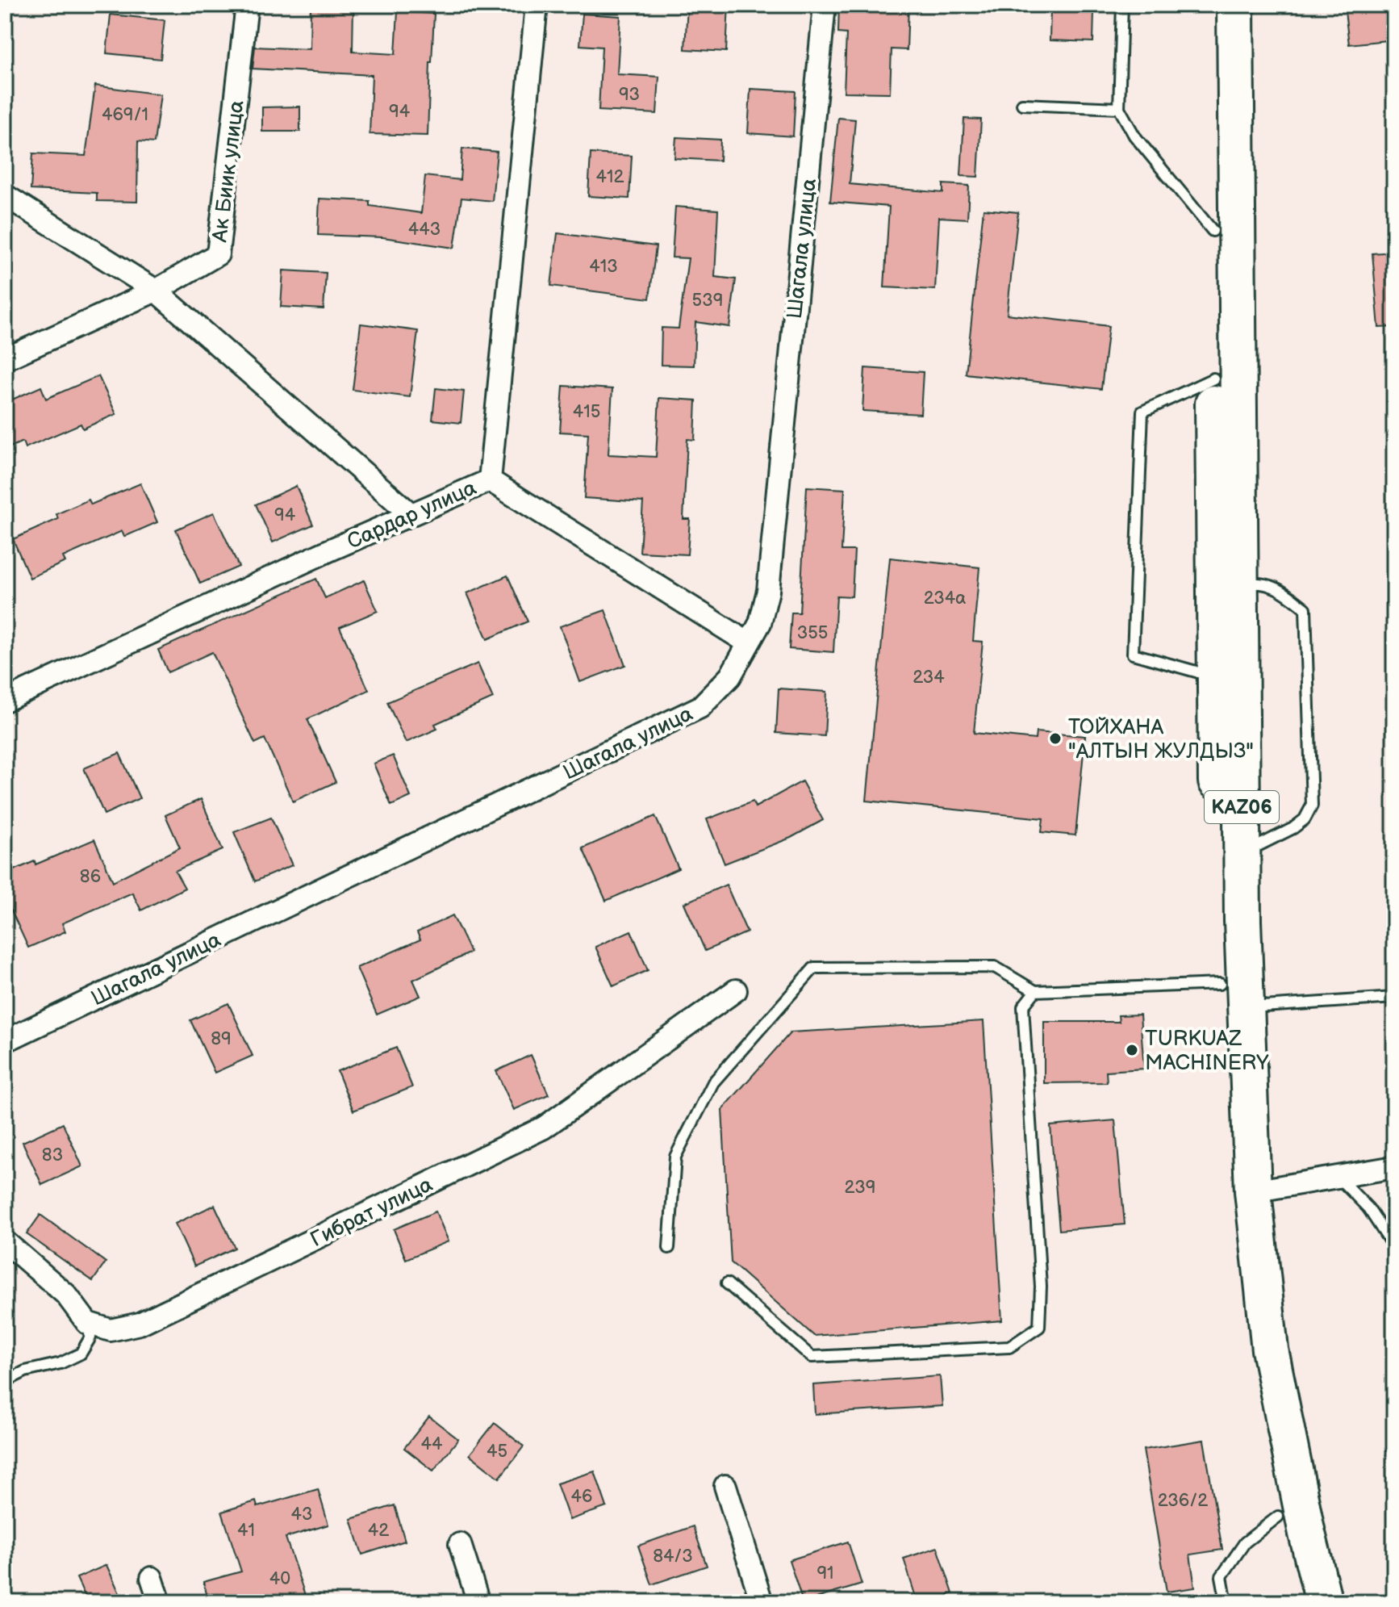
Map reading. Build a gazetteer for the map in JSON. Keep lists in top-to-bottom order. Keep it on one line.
{"streets":{"highway":["KАZ06"],"street":["Ак Биик улица","Шагала улица","Сардар улица","Гибрат улица"]},"places":["ТОЙХАНА \"АЛТЫН ЖУЛДЫЗ\"","TURKUAZ MACHINERY"],"house_numbers":["93","94","469/1","412","443","413","539","415","94","234а","355","234","86","89","83","239","44","45","46","236/2","43","41","42","84/3","91","40"]}
